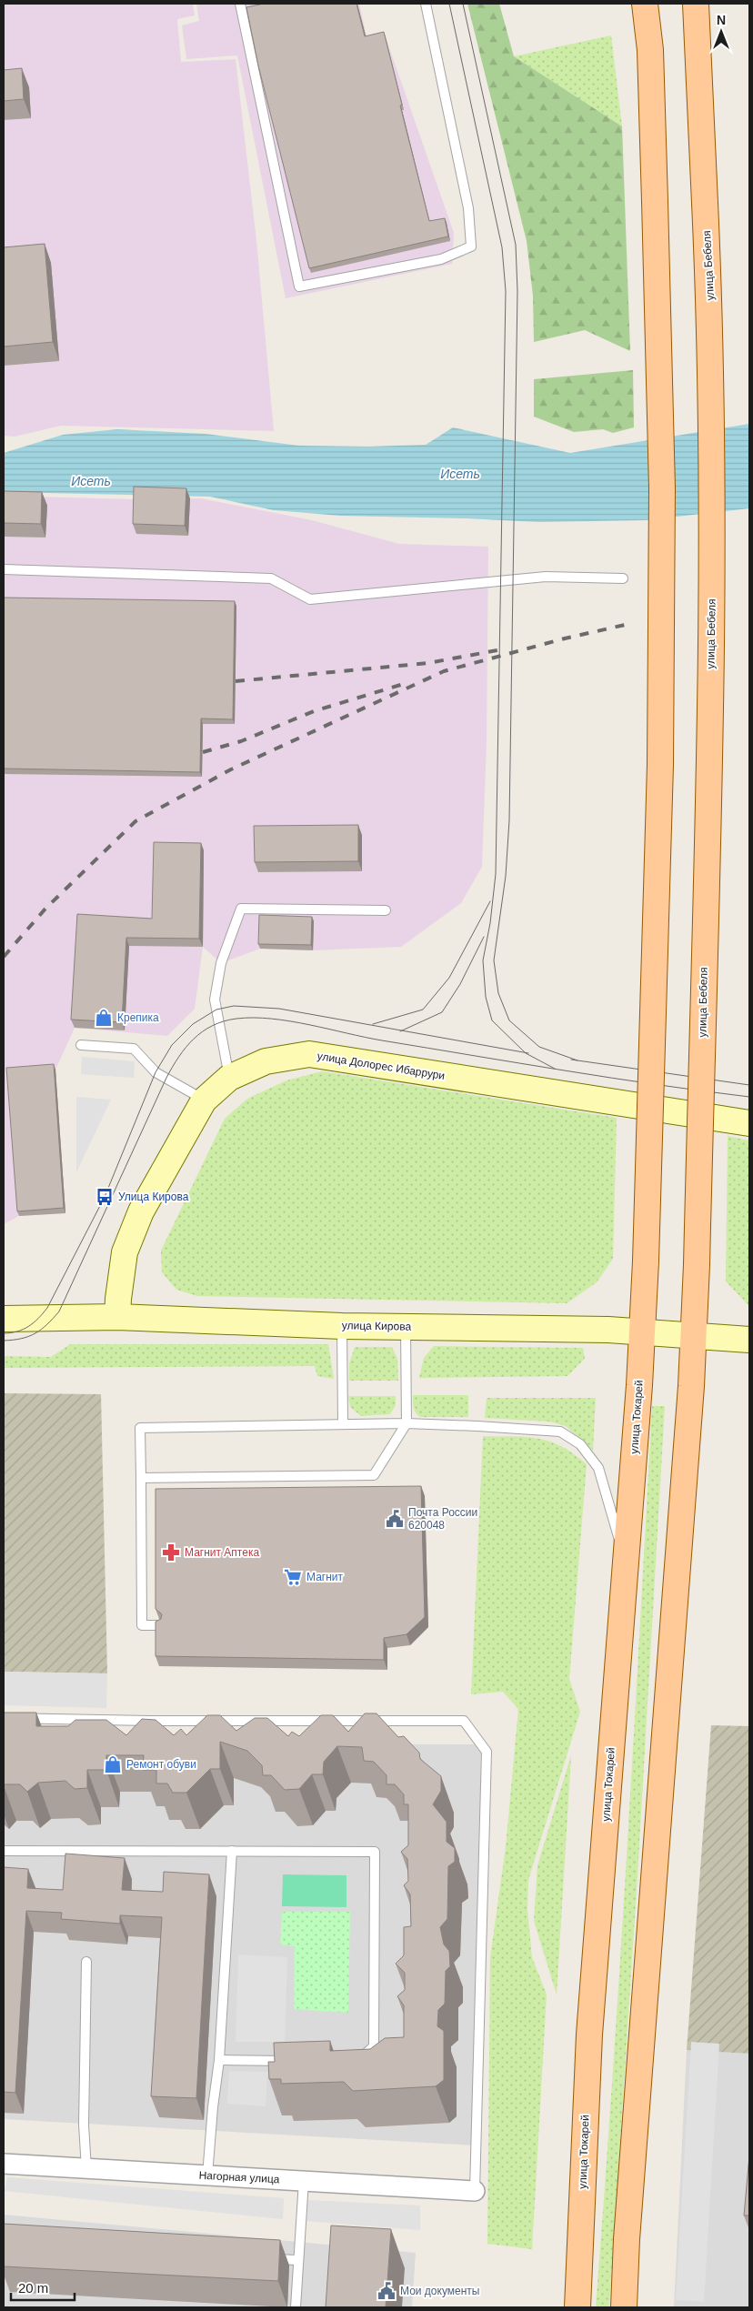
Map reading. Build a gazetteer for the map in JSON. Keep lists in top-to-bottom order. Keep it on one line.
{"streets":{"main road":["улица Бебеля","улица Долорес Ибаррури","улица Кирова","улица Токарей"],"street":["Нагорная улица"]},"crossings":[["улица Бебеля","улица Кирова"],["улица Долорес Ибаррури","улица Кирова"],["улица Кирова","улица Токарей"]],"water":["Исеть"],"places":{"shop":["Крепика","Ремонт обуви"],"bus stop":["Улица Кирова"],"public building":["Почта России 620048","Мои документы"],"pharmacy":["Магнит Аптека"],"supermarket":["Магнит"]},"scale_bar":"20 m","north":"top"}
